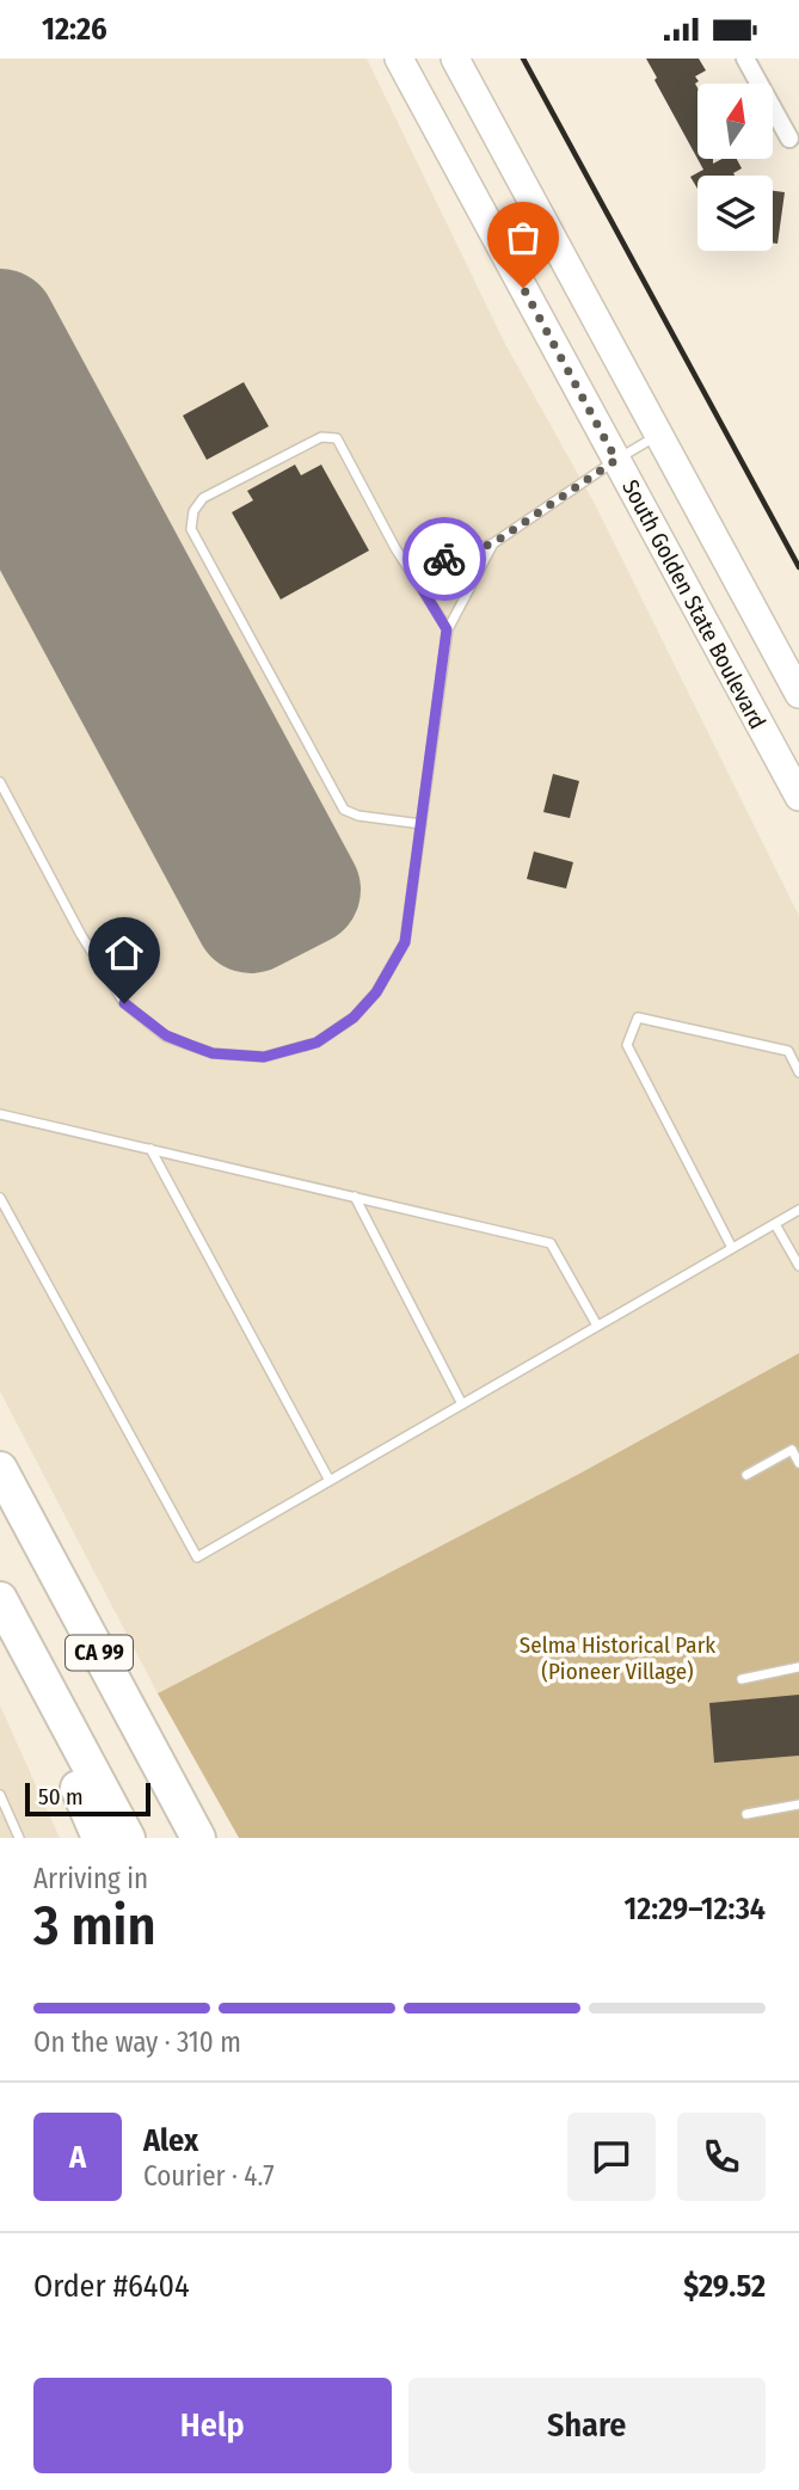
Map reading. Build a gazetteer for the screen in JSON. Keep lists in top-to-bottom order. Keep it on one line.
{"streets":{"highway":["CA 99"],"main road":["South Golden State Boulevard"]},"parks":["Selma Historical Park (Pioneer Village)"],"scale_bar":"50 m","north":"top","page":{"status":"12:26","scale":"50 m","heading":["3 min","Arriving in","12:29–12:34"],"panel":["Alex","Courier · 4.7","Order #6404","$29.52"],"bar":"On the way · 310 m","round":"A","buttons":["Help","Share"]}}
